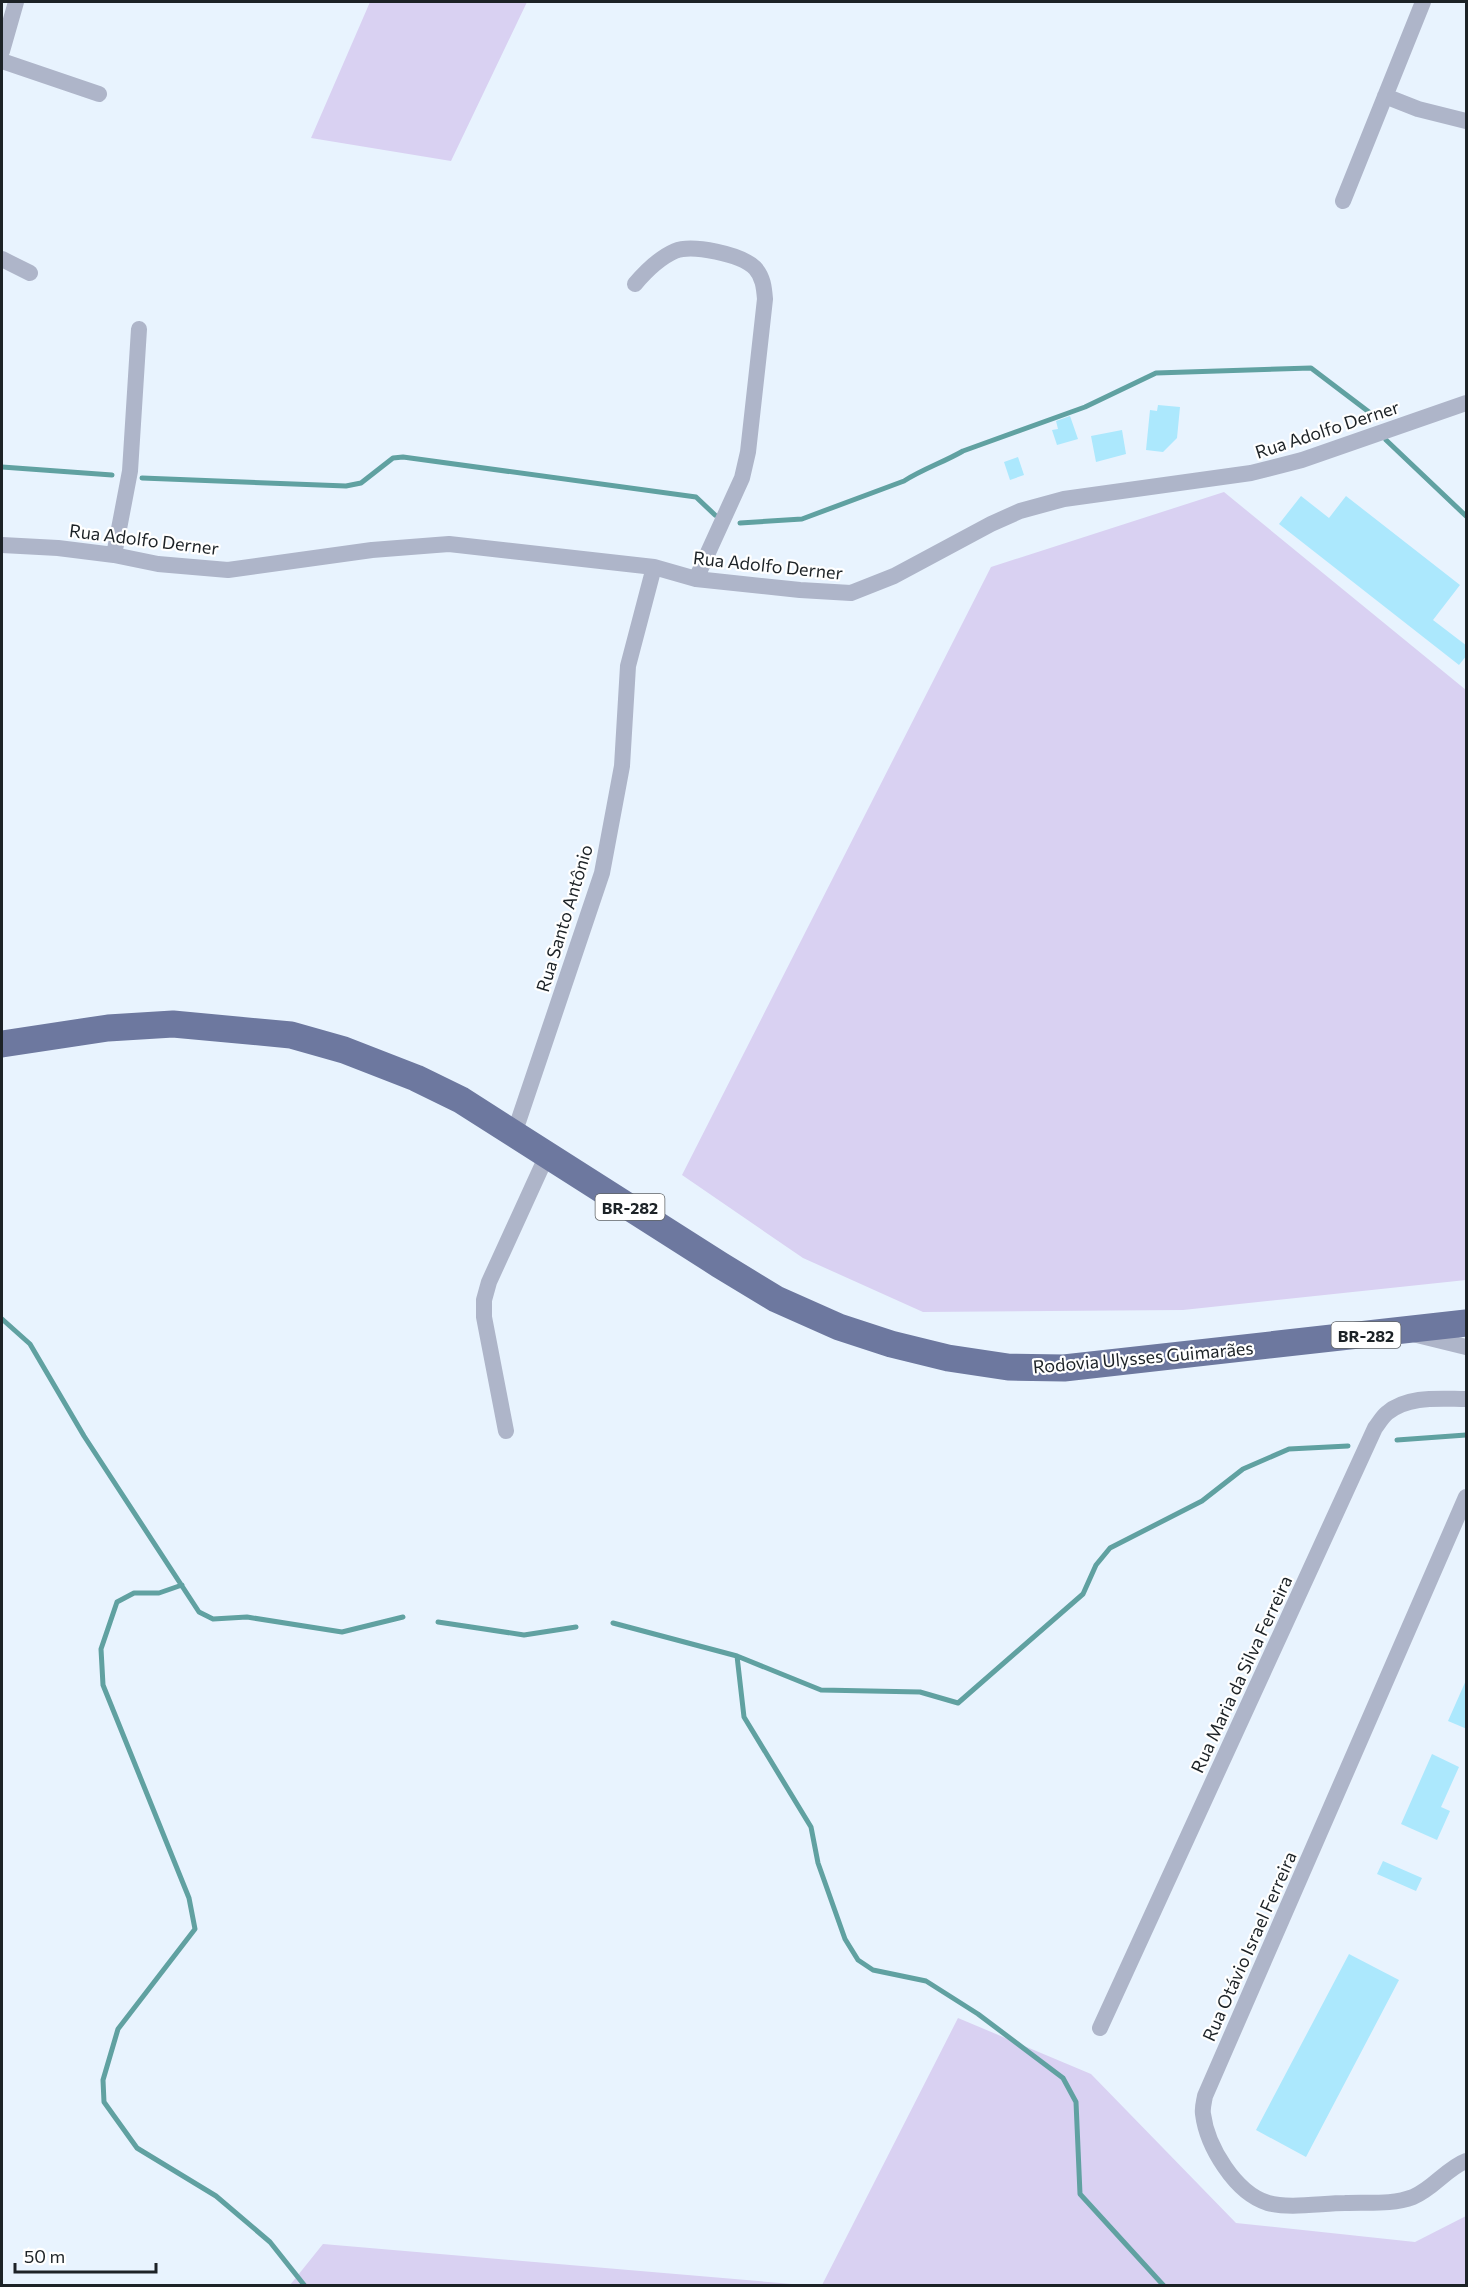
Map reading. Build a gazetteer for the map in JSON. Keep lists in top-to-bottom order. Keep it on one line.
{"streets":{"highway":["BR-282","Rodovia Ulysses Guimarães"],"street":["Rua Adolfo Derner","Rua Santo Antônio","Rua Maria da Silva Ferreira","Rua Otávio Israel Ferreira"]},"crossings":[["Rua Adolfo Derner","Rua Santo Antônio"],["Rua Santo Antônio","Rodovia Ulysses Guimarães"]],"scale_bar":"50 m"}
